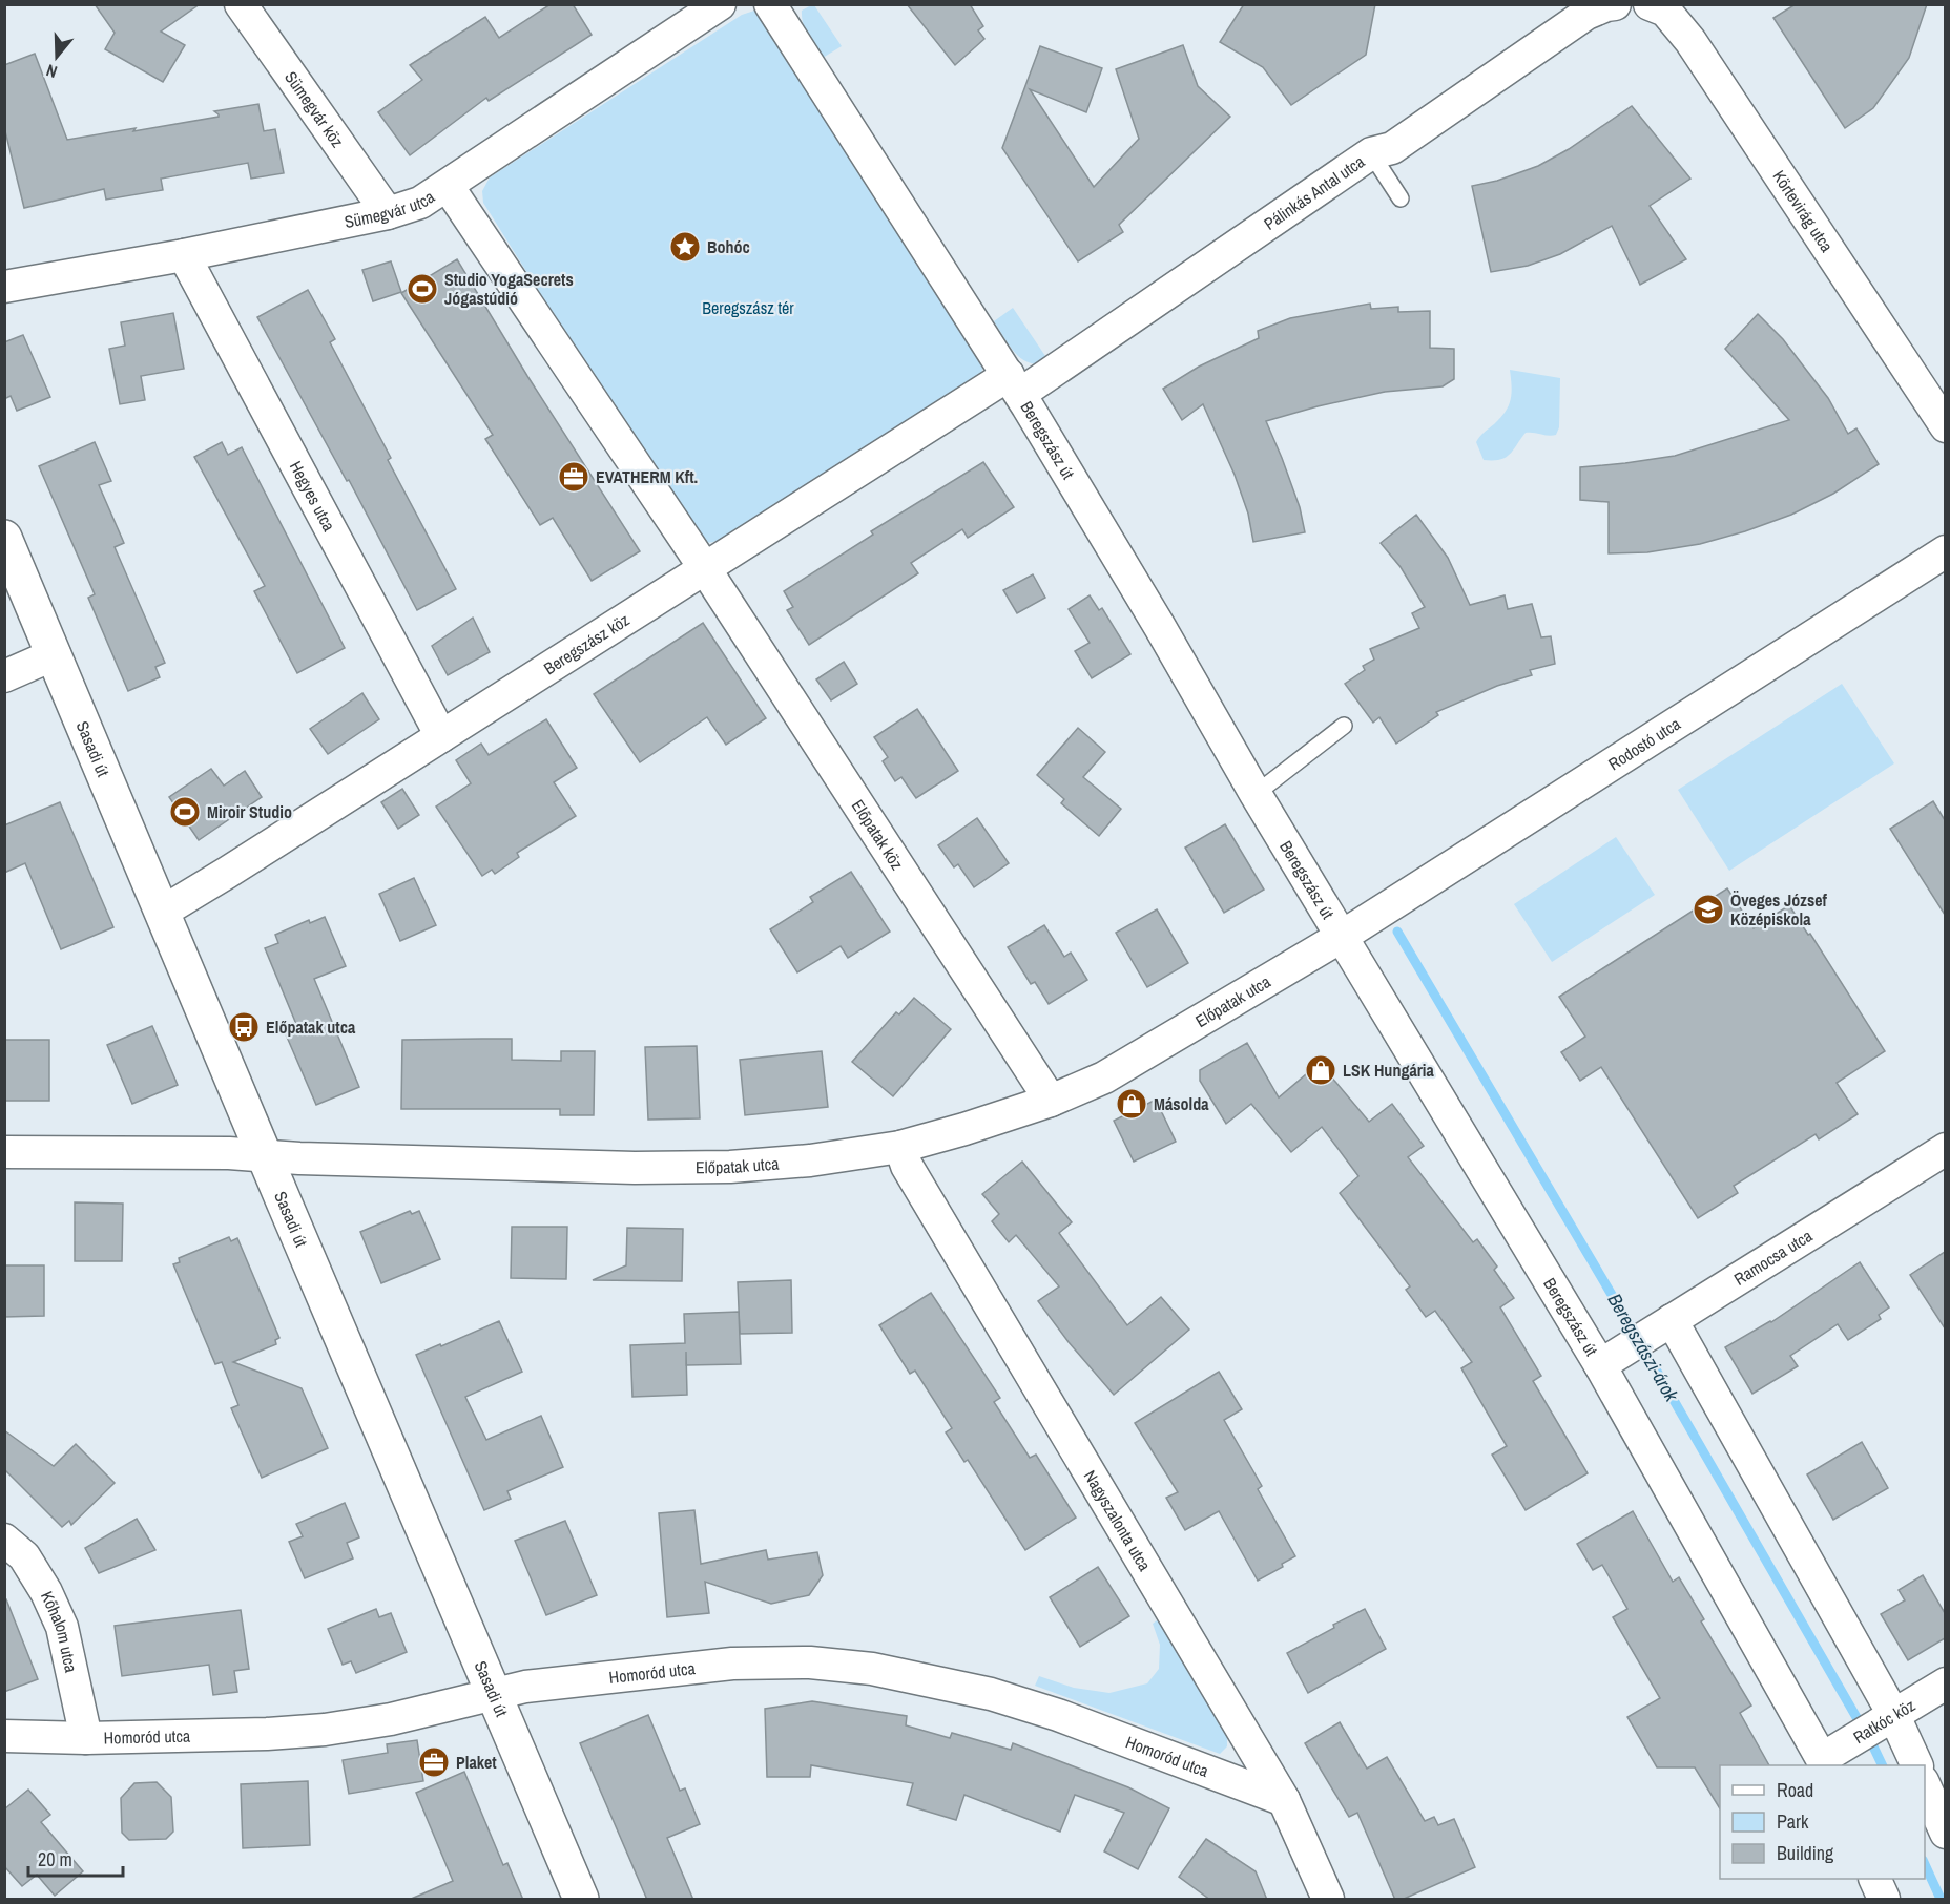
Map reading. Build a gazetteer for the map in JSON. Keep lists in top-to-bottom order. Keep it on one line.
{"streets":{"street":["Sümegvár köz","Pálinkás Antal utca","Sümegvár utca","Körtevirág utca","Beregszász út","Hegyes utca","Beregszász köz","Rodostó utca","Sasadi út","Előpatak köz","Előpatak utca","Ramocsa utca","Nagyszalonta utca","Kőhalom utca","Homoród utca","Ratkóc köz"]},"crossings":[["Sümegvár köz","Sümegvár utca"],["Pálinkás Antal utca","Beregszász út"],["Pálinkás Antal utca","Beregszász köz"],["Sümegvár utca","Hegyes utca"],["Beregszász út","Beregszász köz"],["Beregszász út","Rodostó utca"],["Beregszász út","Előpatak utca"],["Beregszász út","Ramocsa utca"],["Beregszász út","Ratkóc köz"],["Hegyes utca","Beregszász köz"],["Beregszász köz","Sasadi út"],["Beregszász köz","Előpatak köz"],["Rodostó utca","Előpatak utca"],["Sasadi út","Előpatak utca"],["Sasadi út","Homoród utca"],["Előpatak köz","Előpatak utca"],["Előpatak utca","Nagyszalonta utca"],["Nagyszalonta utca","Homoród utca"],["Kőhalom utca","Homoród utca"]],"water":["Beregszászi-árok"],"parks":["Beregszász tér"],"places":{"place":["Bohóc"],"sports":["Studio YogaSecrets Jógastúdió","Miroir Studio"],"office":["EVATHERM Kft.","Plaket"],"school or university":["Öveges József Középiskola"],"bus stop":["Előpatak utca"],"shop":["LSK Hungária","Másolda"]},"legend":["Road","Park","Building"],"scale_bar":"20 m","north":"bottom"}
